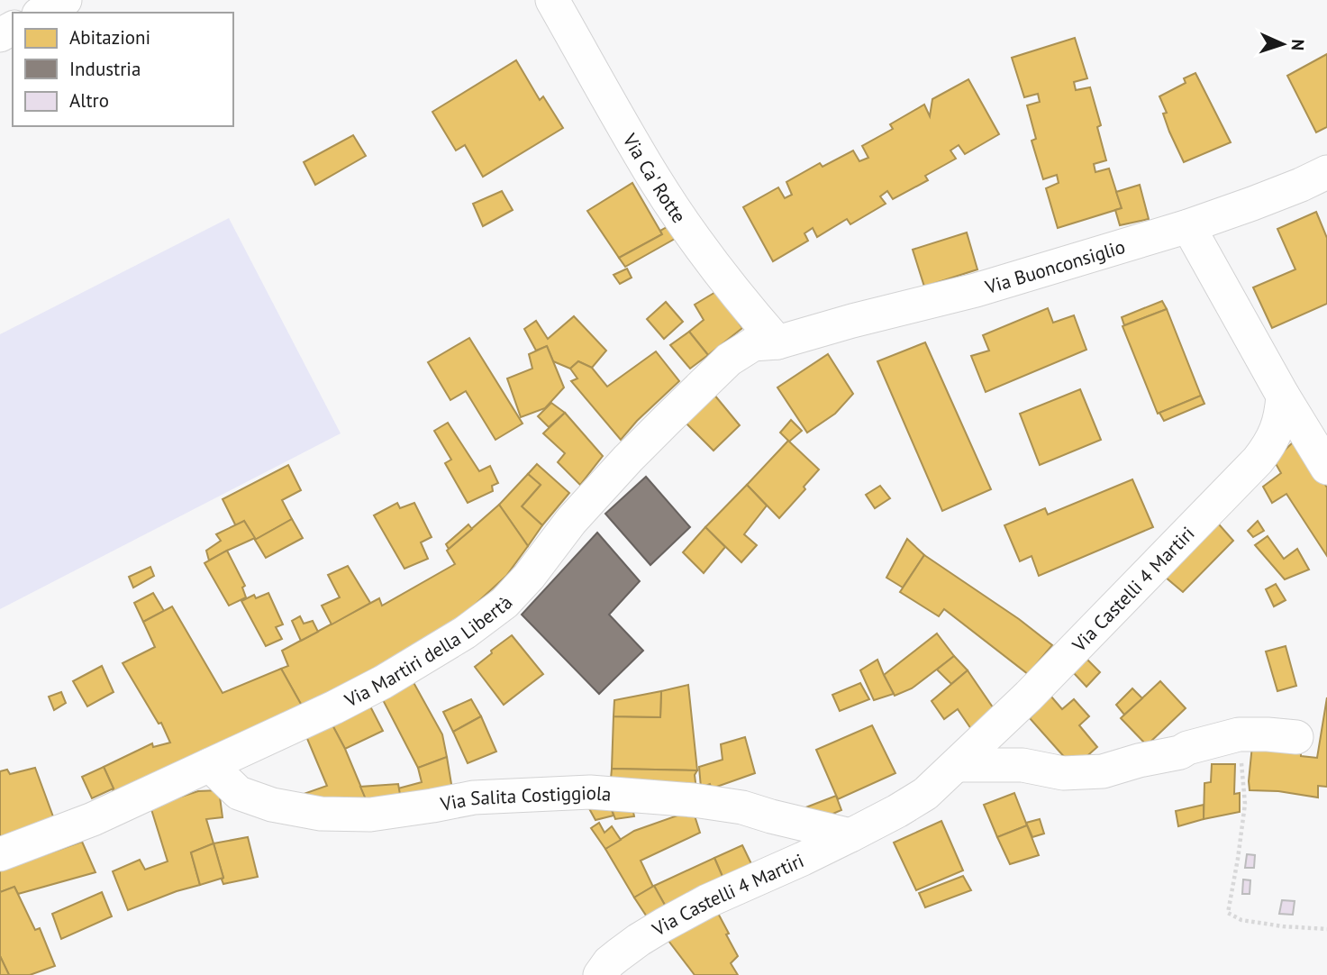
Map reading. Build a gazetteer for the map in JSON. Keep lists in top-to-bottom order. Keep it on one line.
{"streets":{"street":["Via Ca' Rotte","Via Buonconsiglio","Via Castelli 4 Martiri","Via Martiri della Libertà","Via Salita Costiggiola"]},"crossings":[["Via Ca' Rotte","Via Buonconsiglio"],["Via Ca' Rotte","Via Martiri della Libertà"],["Via Buonconsiglio","Via Martiri della Libertà"],["Via Castelli 4 Martiri","Via Salita Costiggiola"],["Via Martiri della Libertà","Via Salita Costiggiola"]],"legend":["Abitazioni","Industria","Altro"],"north":"right"}
